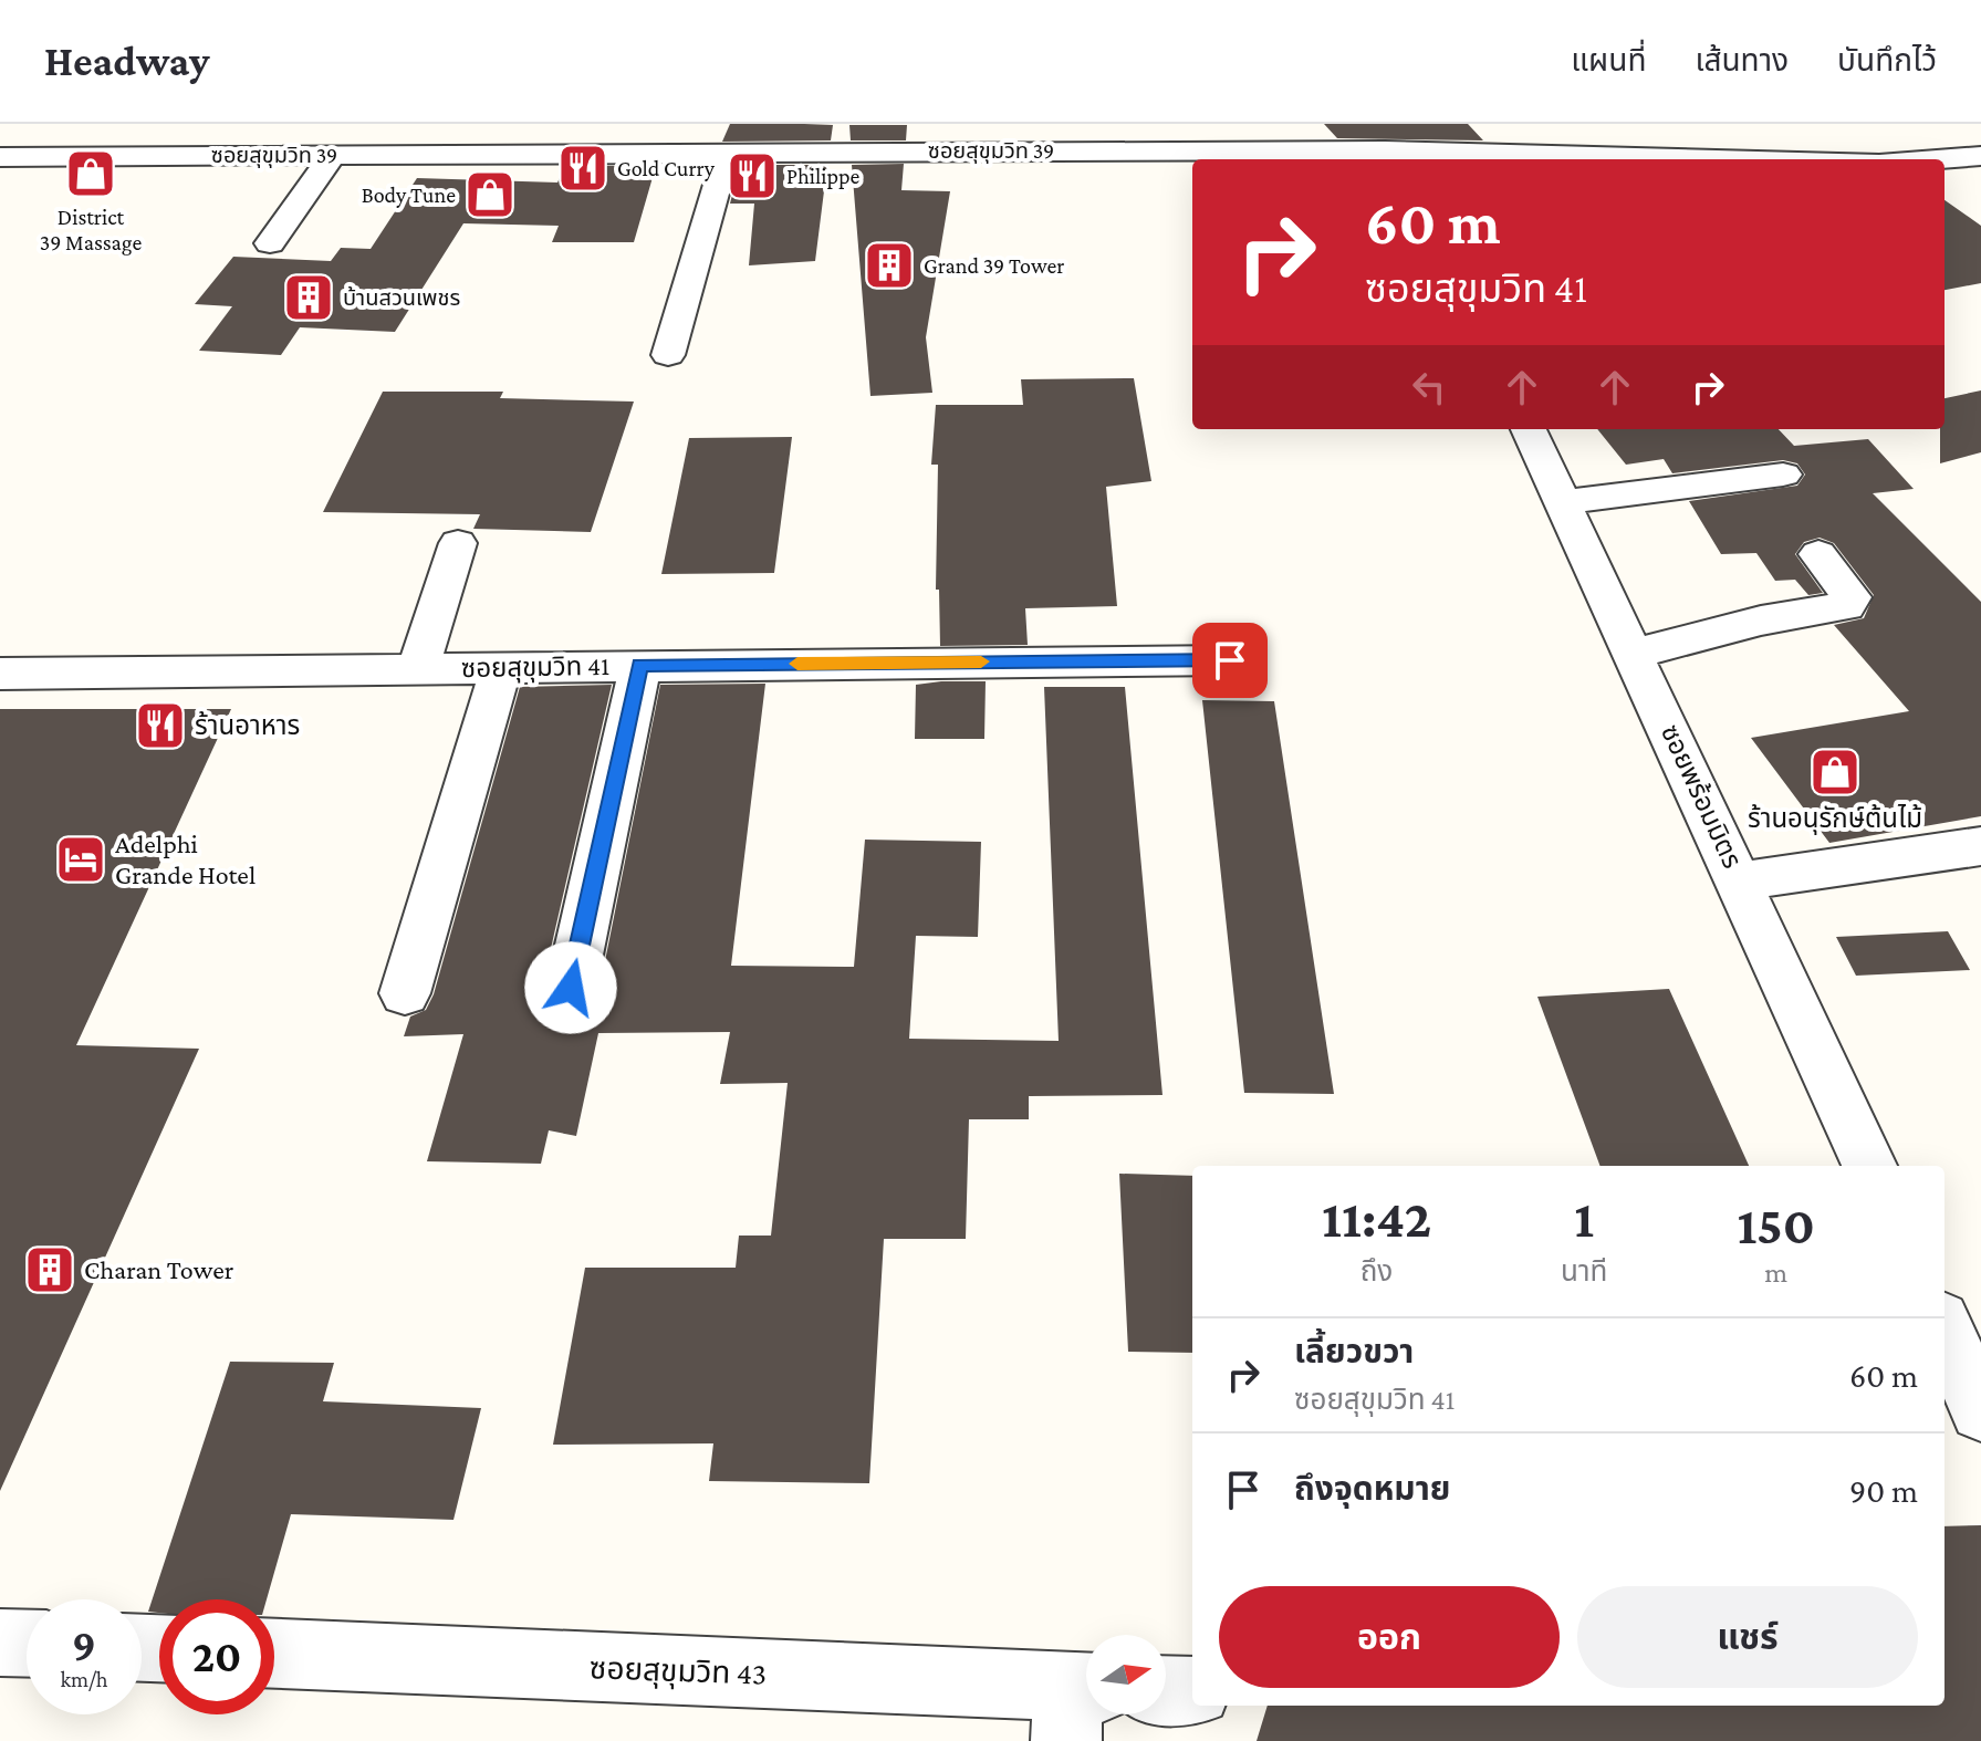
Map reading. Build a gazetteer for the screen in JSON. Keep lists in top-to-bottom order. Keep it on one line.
{"streets":{"street":["ซอยสุขุมวิท 39","ซอยสุขุมวิท 41","ซอยพร้อมมิตร","ซอยสุขุมวิท 43"]},"places":{"restaurant":["Gold Curry","Philippe","ร้านอาหาร"],"shop":["District 39 Massage","Body Tune","ร้านอนุรักษ์ต้นไม้"],"building":["Grand 39 Tower","บ้านสวนเพชร","Charan Tower"],"hotel":["Adelphi Grande Hotel"]},"north":"right","page":{"header":"Headway","nav":["แผนที่","เส้นทาง","บันทึกไว้"],"turn":["60 m","ซอยสุขุมวิท 41"],"eta":["11:42","ถึง","1","นาที","150","m"],"list":[{"name":"เลี้ยวขวา","note":"ซอยสุขุมวิท 41","value":"60 m"},{"name":"ถึงจุดหมาย","value":"90 m"}],"buttons":["ออก","แชร์"],"speed":"9 km/h","limit":"20"}}
